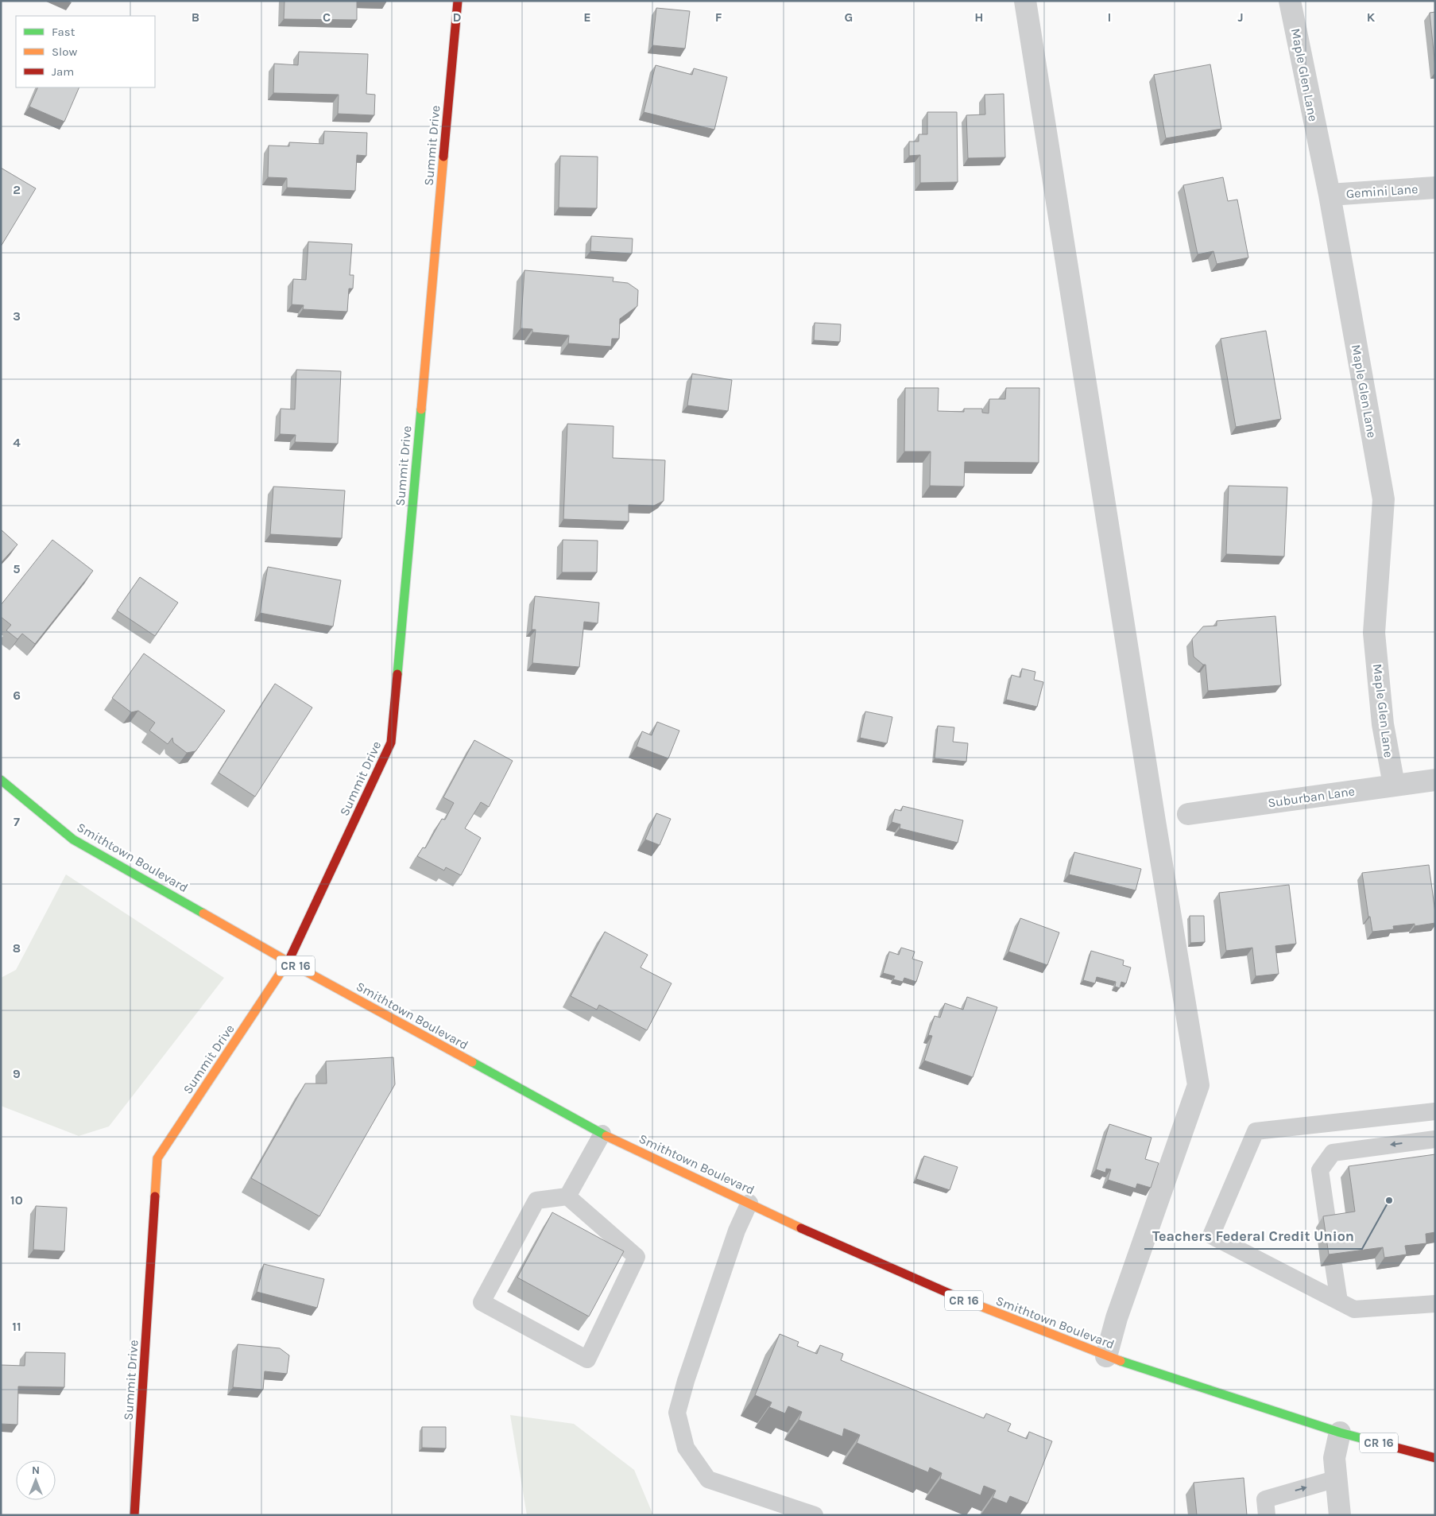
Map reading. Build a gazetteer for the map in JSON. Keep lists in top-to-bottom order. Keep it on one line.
{"streets":{"main road":["Summit Drive","Smithtown Boulevard","CR 16"],"street":["Maple Glen Lane","Gemini Lane","Suburban Lane"]},"crossings":[["Maple Glen Lane","Gemini Lane"],["Maple Glen Lane","Suburban Lane"],["Summit Drive","Smithtown Boulevard"]],"places":["Teachers Federal Credit Union"],"legend":["Fast","Slow","Jam"],"north":"top","grid":{"columns":["B","C","D","E","F","G","H","I","J","K"],"rows":["2","3","4","5","6","7","8","9","10","11"]}}
